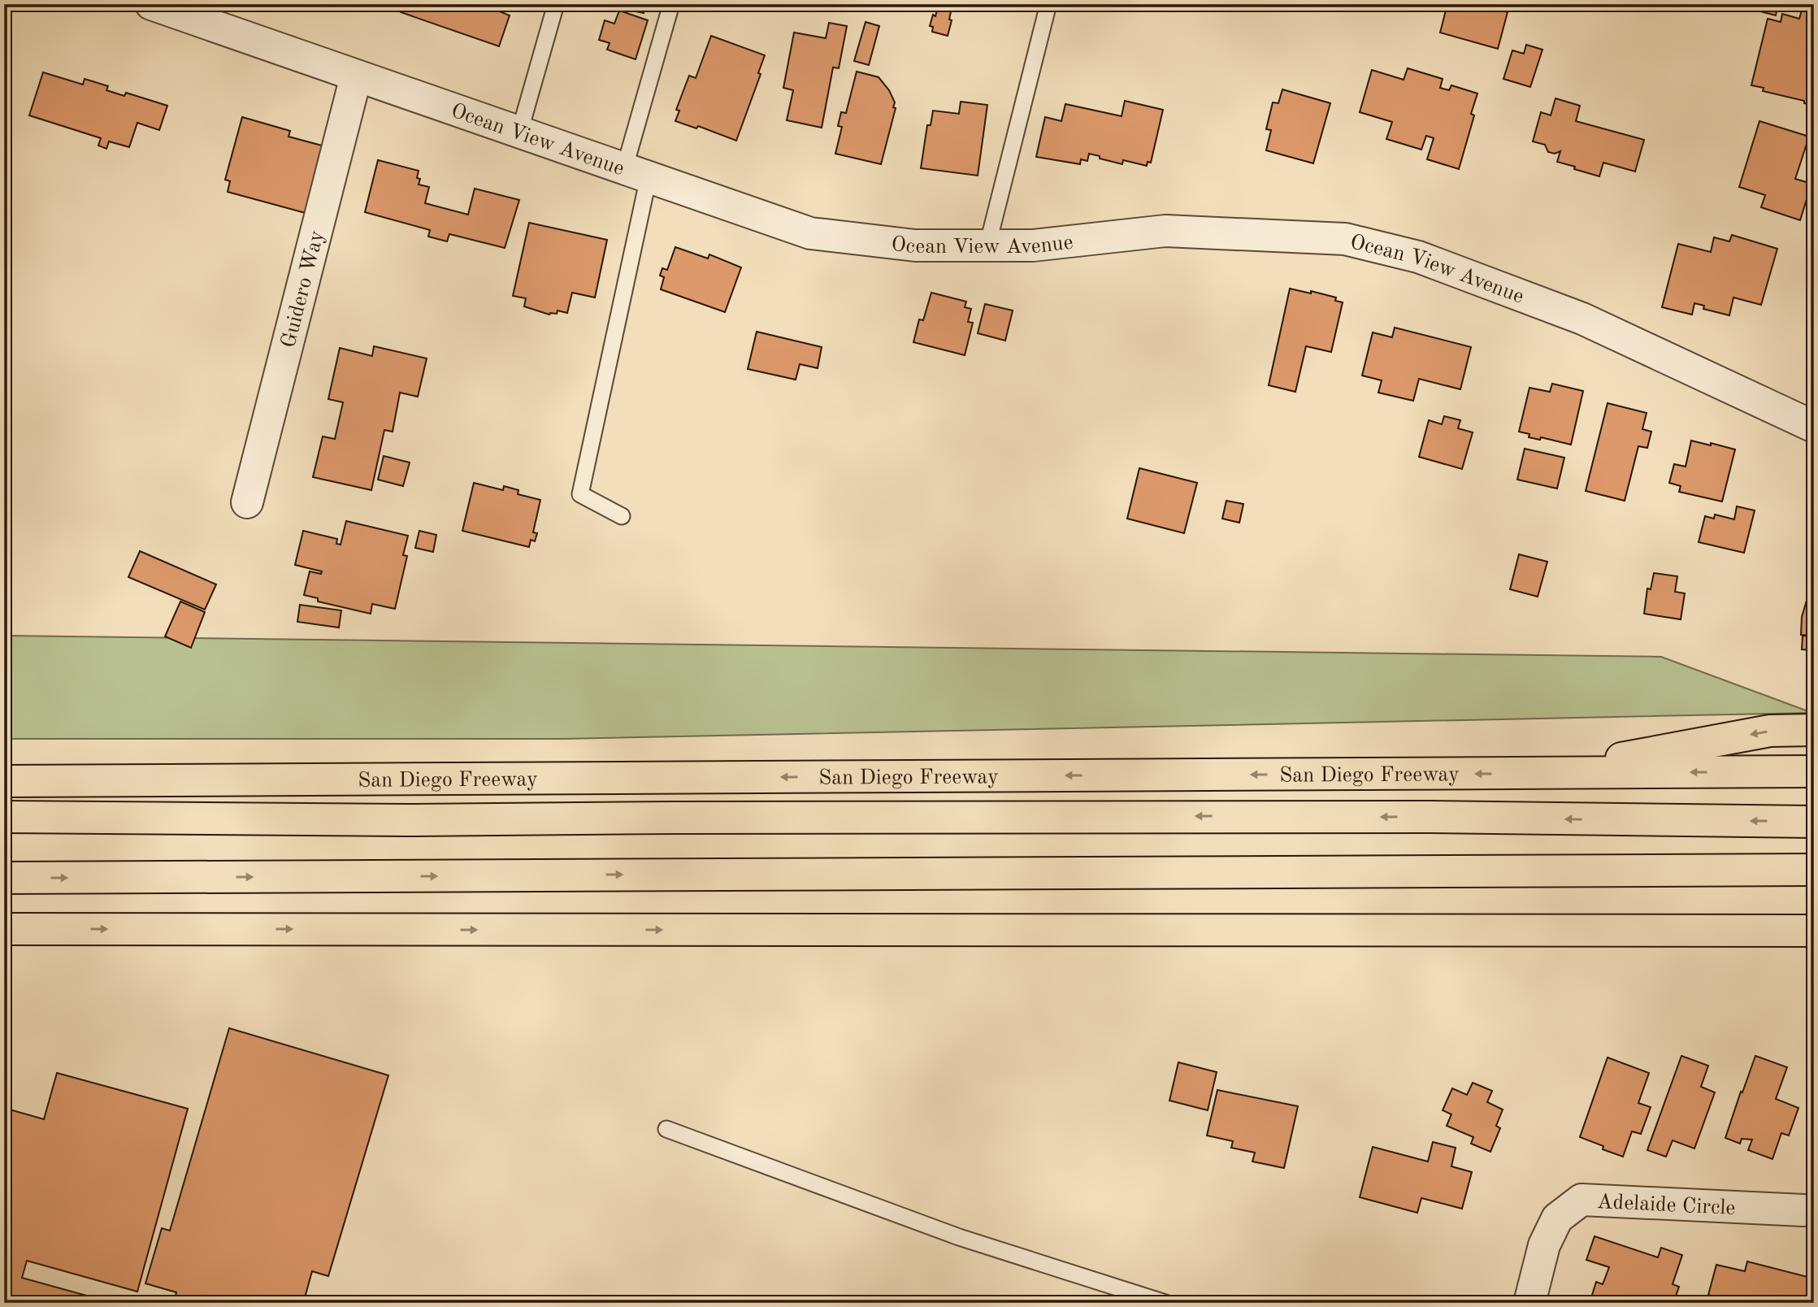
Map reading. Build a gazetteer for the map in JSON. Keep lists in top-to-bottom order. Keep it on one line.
{"streets":{"highway":["San Diego Freeway"],"street":["Ocean View Avenue","Guidero Way","Adelaide Circle"]},"crossings":[["Ocean View Avenue","Guidero Way"]]}
